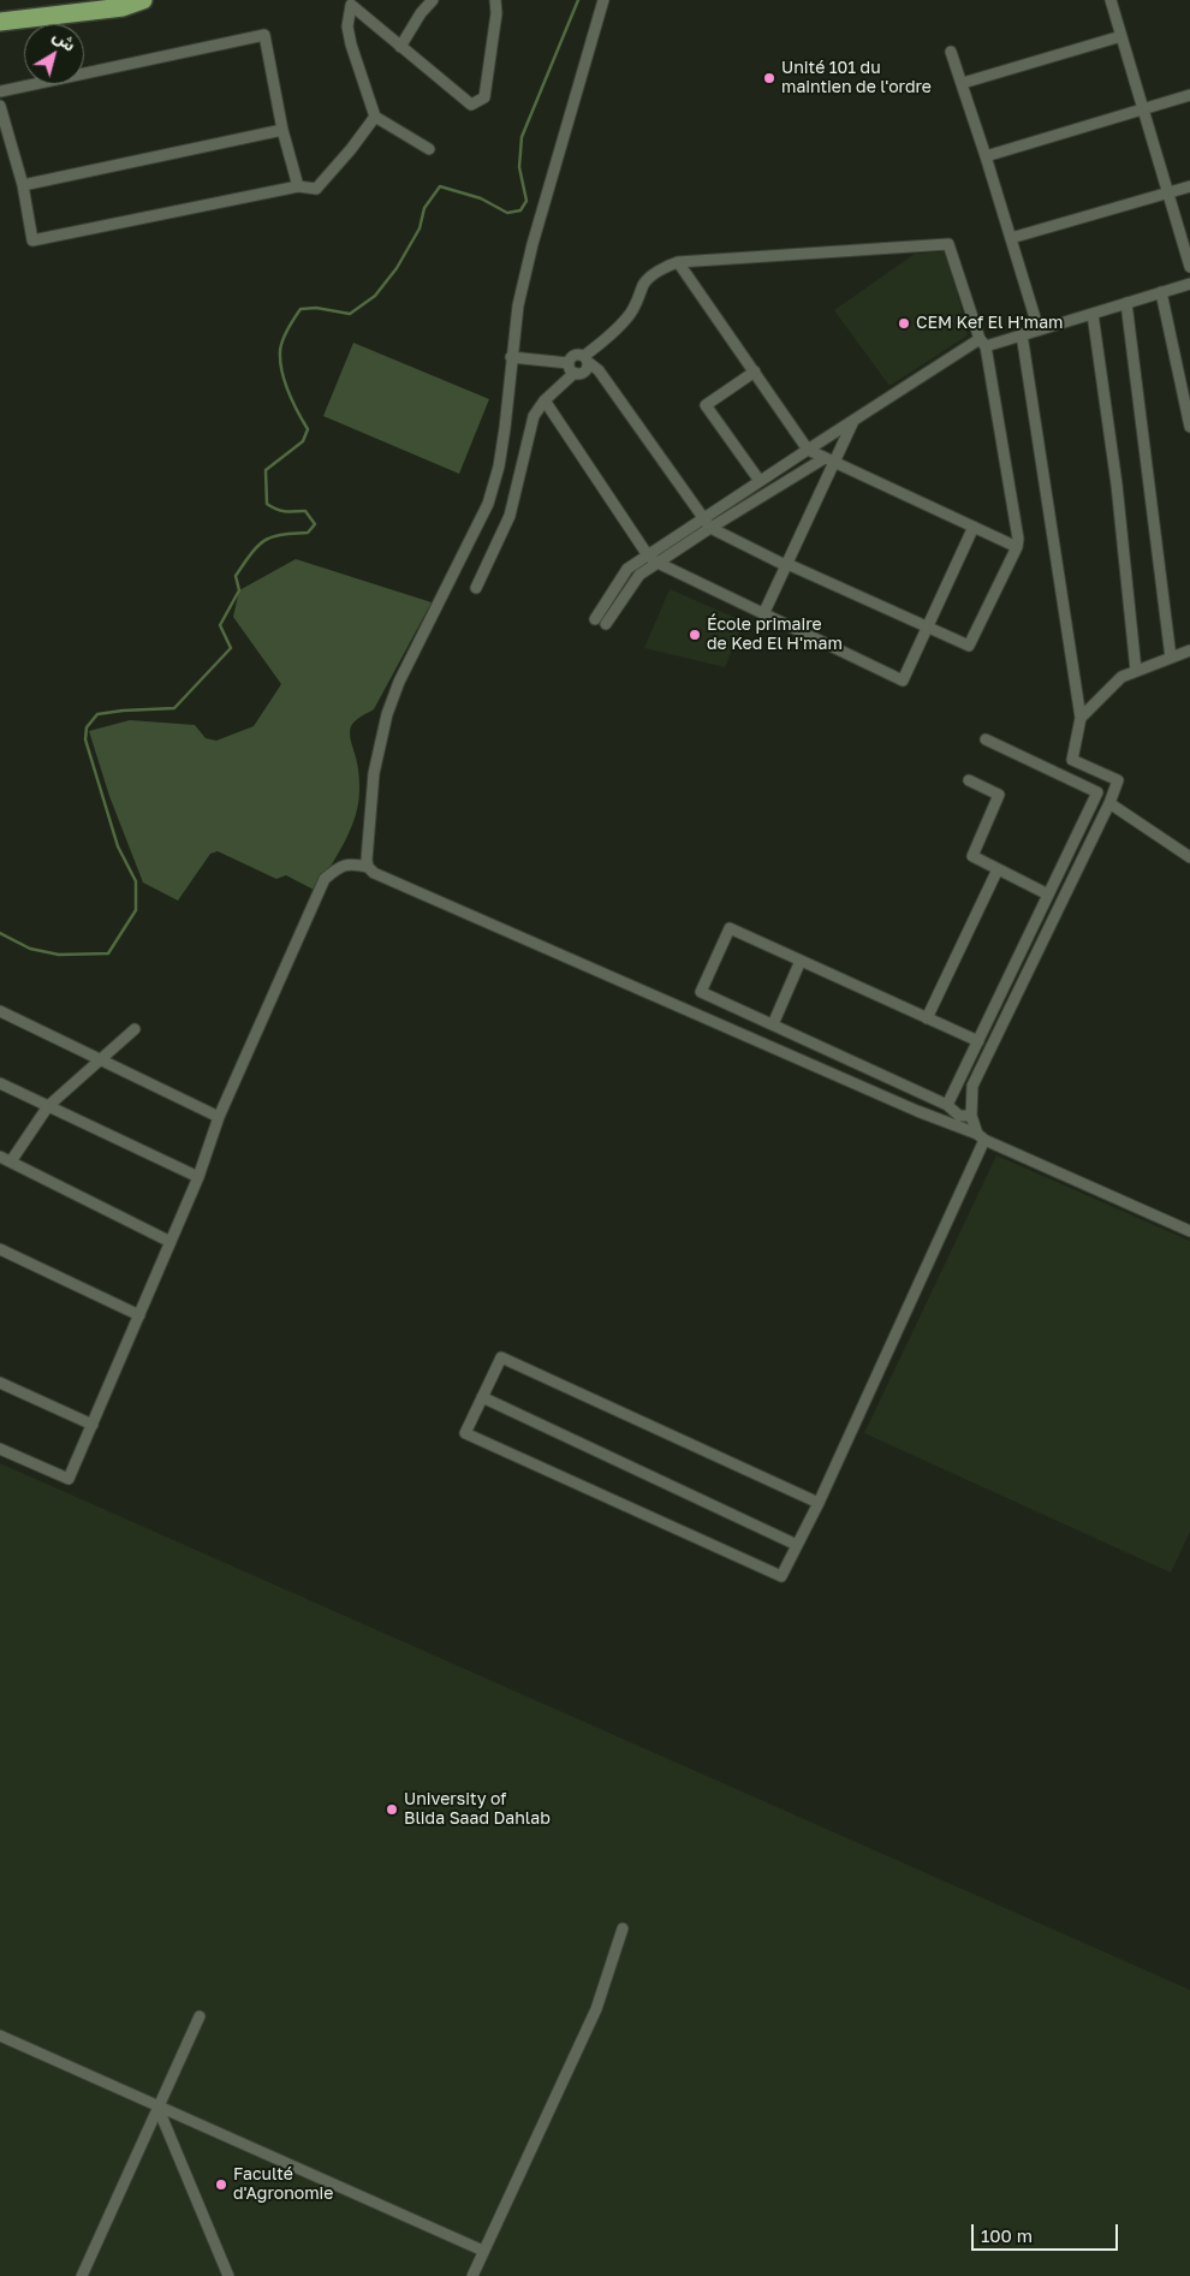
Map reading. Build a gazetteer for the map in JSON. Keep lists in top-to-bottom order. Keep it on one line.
{"places":["Unité 101 du maintien de l'ordre","CEM Kef El H'mam","École primaire de Ked El H'mam","University of Blida Saad Dahlab","Faculté d'Agronomie"],"scale_bar":"100 m","north":"top right"}
